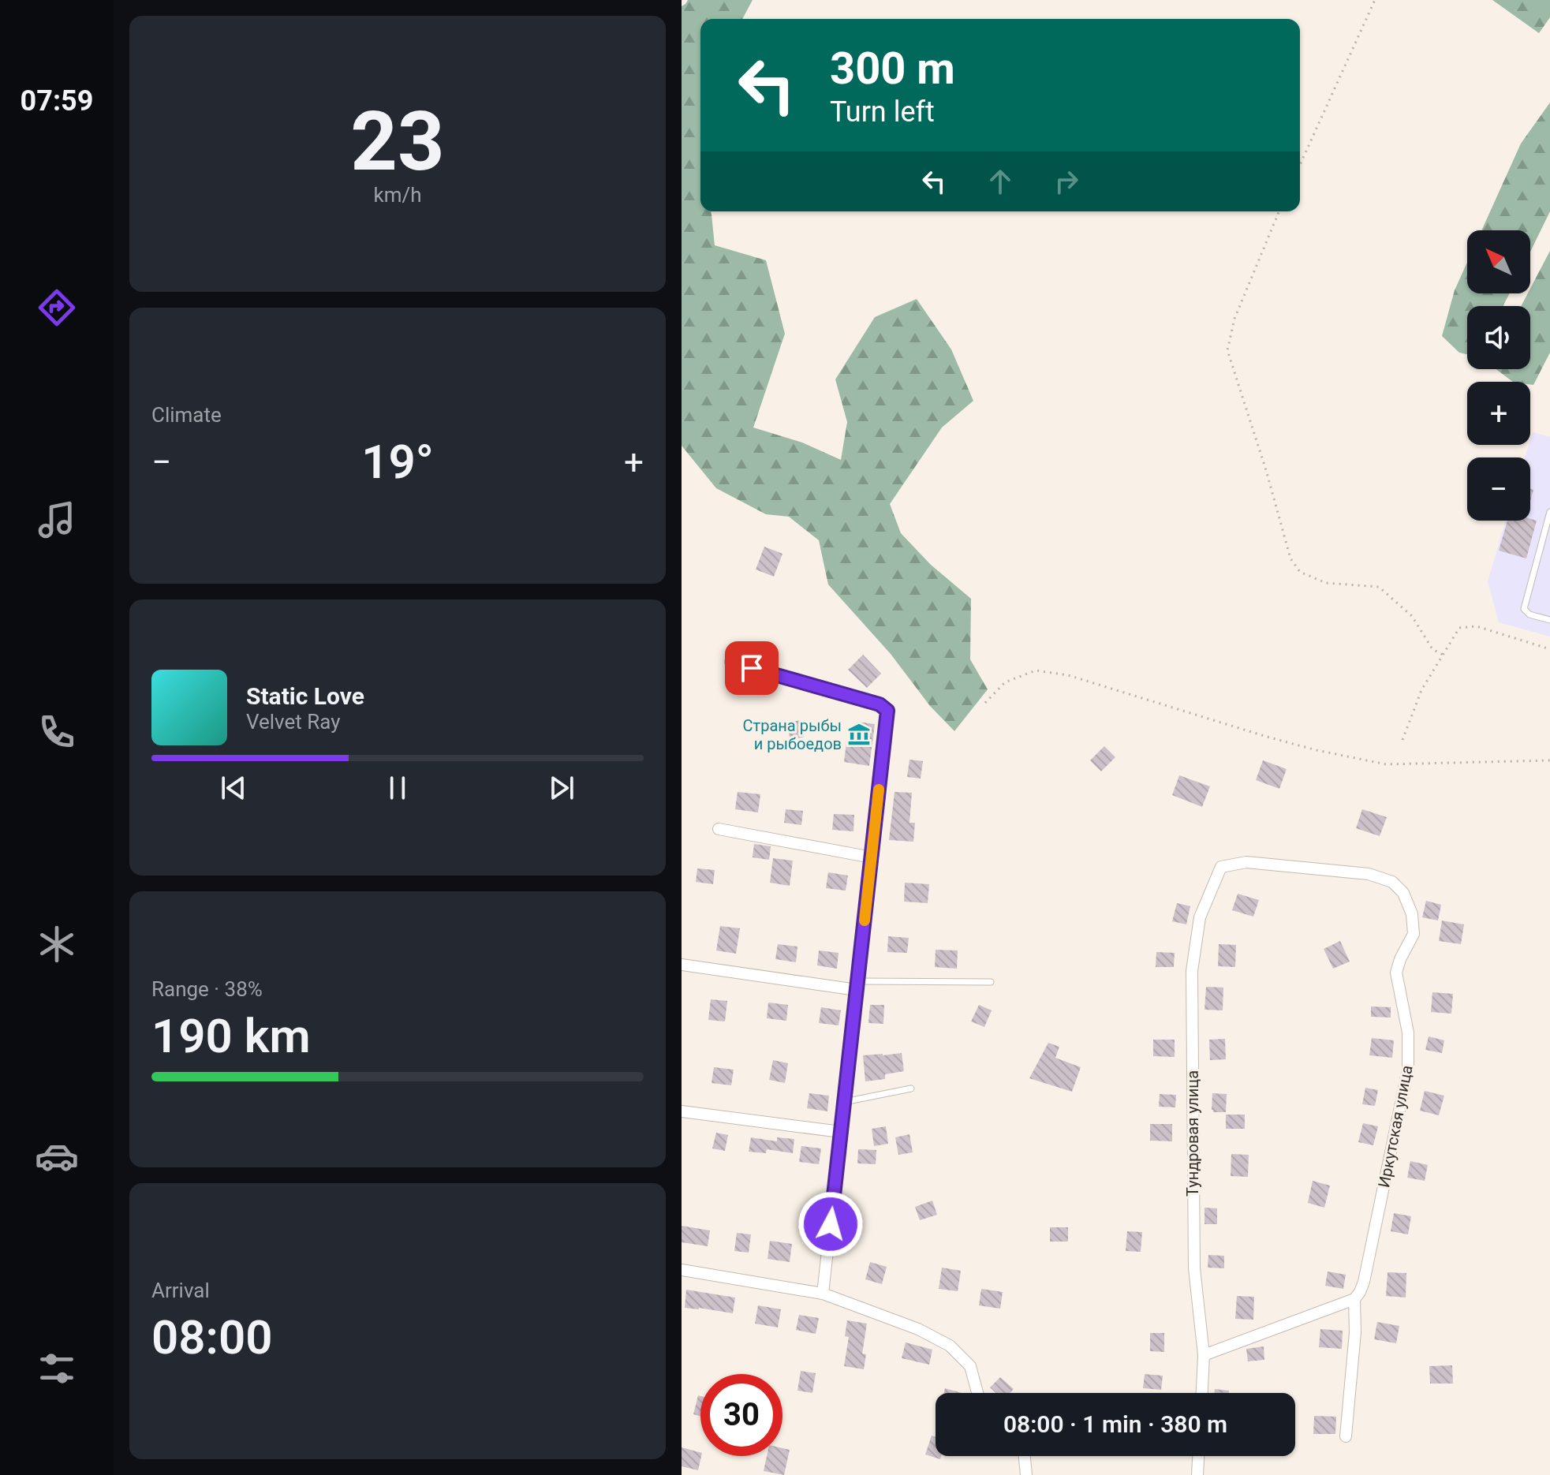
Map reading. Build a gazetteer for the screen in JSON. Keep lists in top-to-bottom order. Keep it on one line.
{"streets":{"street":["Иркутская улица","Тундровая улица"]},"crossings":[["Иркутская улица","Тундровая улица"]],"places":{"museum":["Страна рыбы и рыбоедов"]},"north":"top left","page":{"tabs":"07:59","tile":[["23","km/h"],"Climate",["Range · 38%","190 km"],["Arrival","08:00"]],"turn":["300 m","Turn left"],"map_buttons":["+","−"],"heat":["−","19°","+"],"song":["Static Love","Velvet Ray"],"limit":"30","trip":"08:00 · 1 min · 380 m"}}
